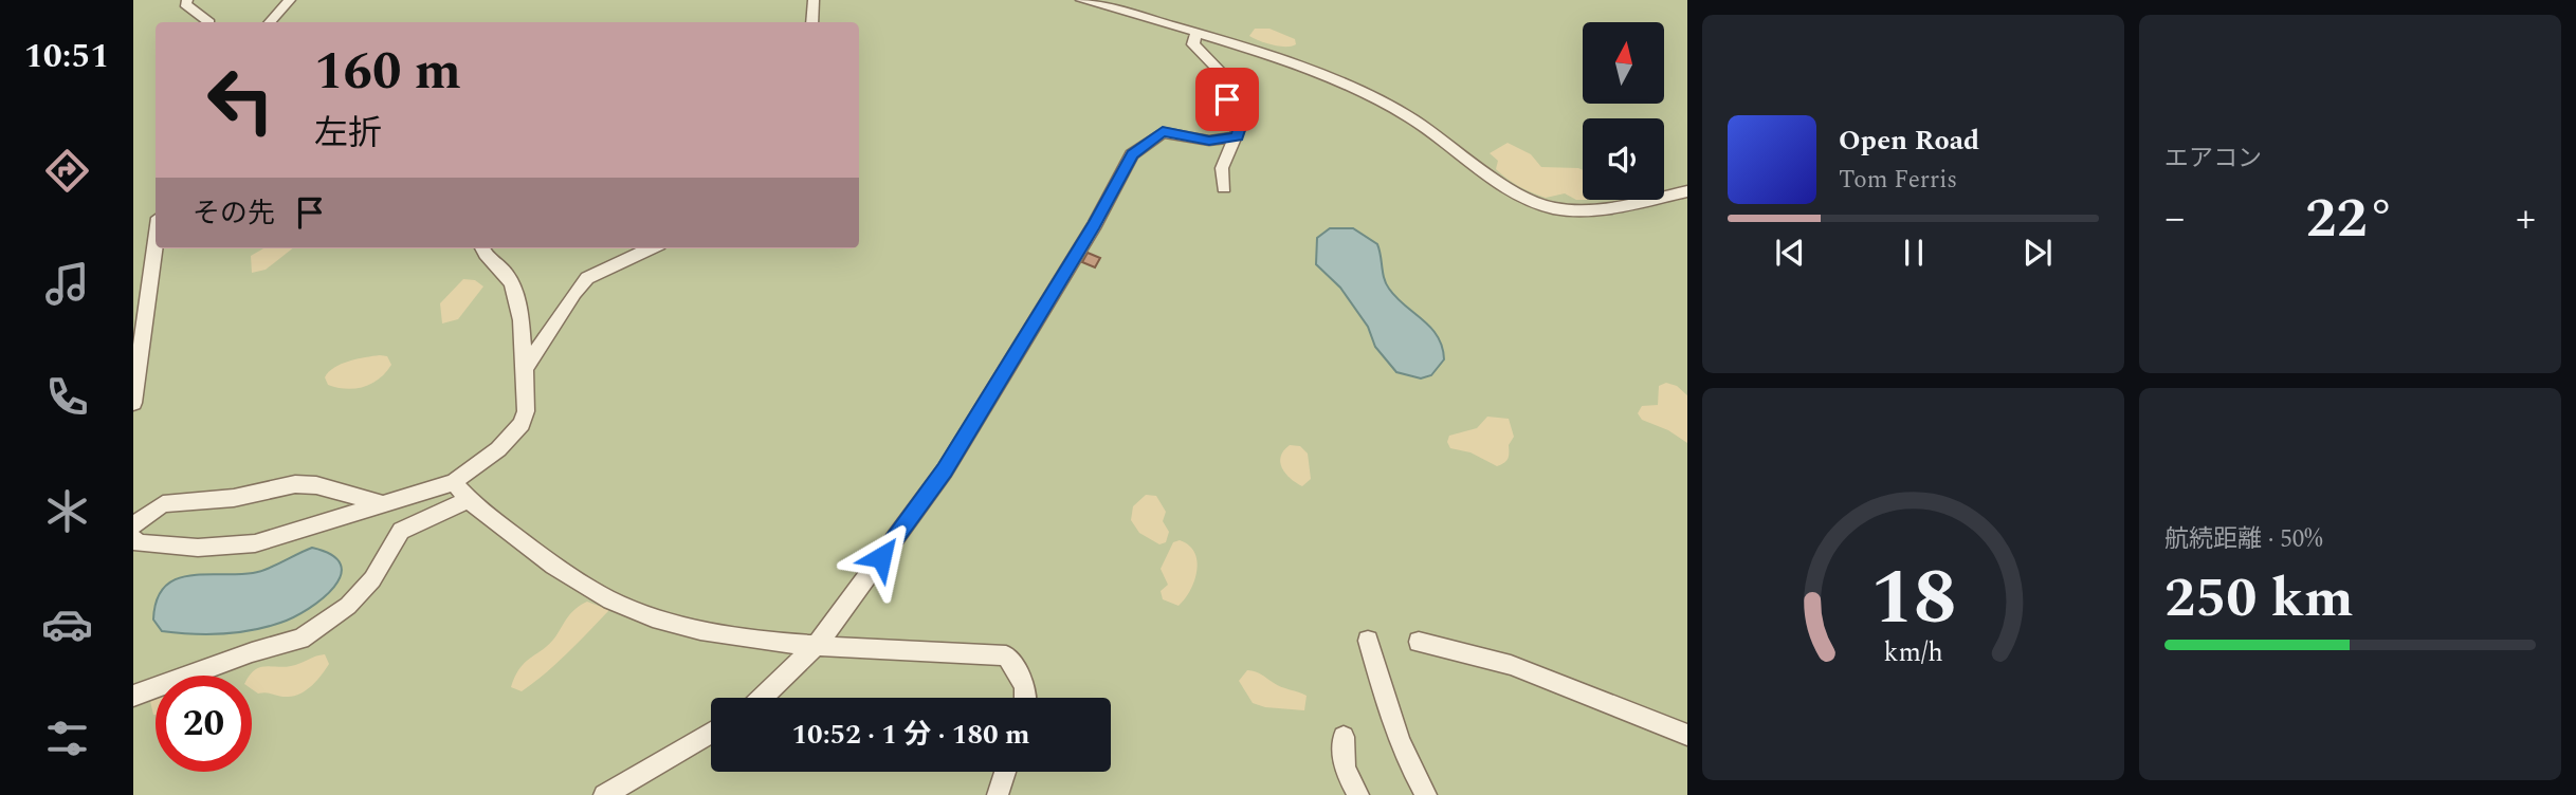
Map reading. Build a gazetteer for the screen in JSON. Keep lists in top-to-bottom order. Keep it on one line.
{"north":"top","page":{"tabs":"10:51","tile":["エアコン",["航続距離 · 50%","250 km"]],"turn":["160 m","左折"],"song":["Open Road","Tom Ferris"],"then":"その先","heat":["−","22°","+"],"limit":"20","trip":"10:52 · 1 分 · 180 m","gauge":["18","km/h"]}}
